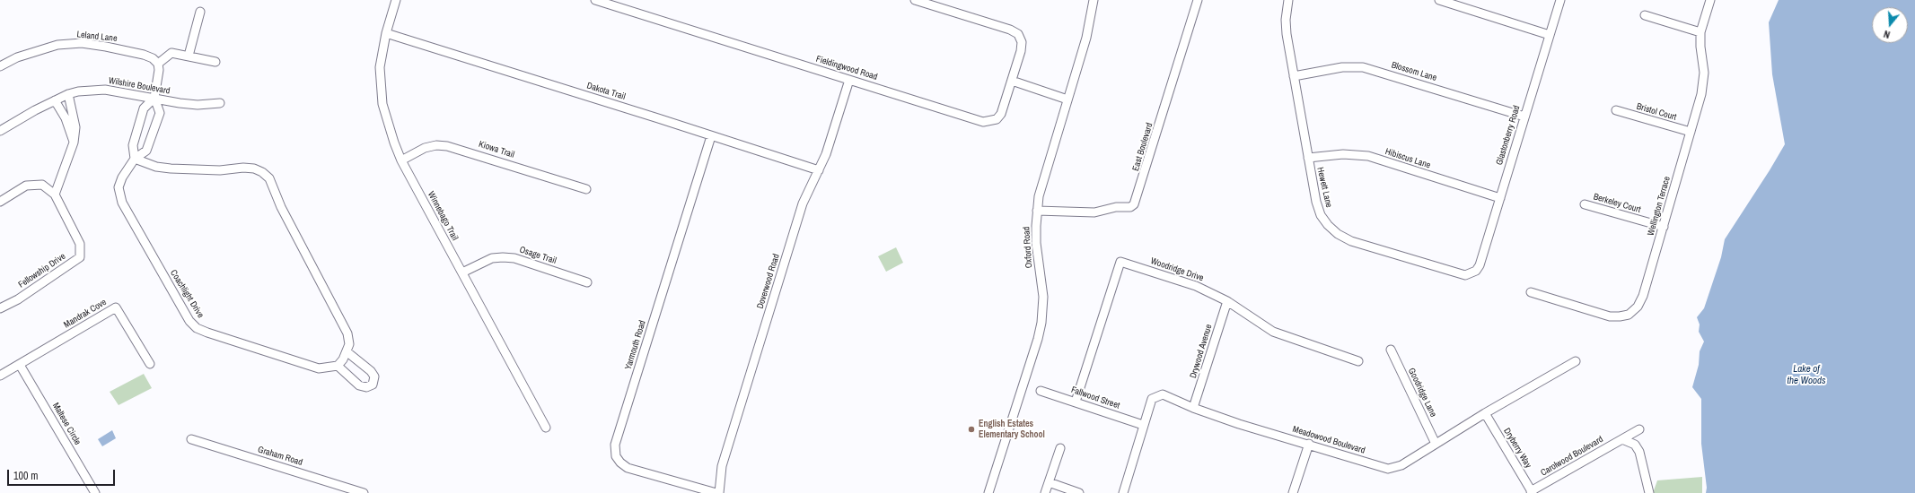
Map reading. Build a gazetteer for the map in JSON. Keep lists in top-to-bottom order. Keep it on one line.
{"streets":{"street":["Leland Lane","Fieldingwood Road","Blossom Lane","Wilshire Boulevard","Dakota Trail","Bristol Court","Glastonberry Road","East Boulevard","Kiowa Trail","Hibiscus Lane","Hewett Lane","Berkeley Court","Wellington Terrace","Winnebago Trail","Oxford Road","Osage Trail","Woodridge Drive","Fellowship Drive","Doverwood Road","Coachlight Drive","Mandrak Cove","Yarmouth Road","Drywood Avenue","Goodridge Lane","Fallwood Street","Maltese Circle","Meadowood Boulevard","Dryberry Way","Graham Road","Carolwood Boulevard"]},"crossings":[["Fieldingwood Road","Doverwood Road"],["Blossom Lane","Glastonberry Road"],["Blossom Lane","Hewett Lane"],["Wilshire Boulevard","Coachlight Drive"],["Dakota Trail","Winnebago Trail"],["Dakota Trail","Doverwood Road"],["Dakota Trail","Yarmouth Road"],["Bristol Court","Wellington Terrace"],["Glastonberry Road","Hibiscus Lane"],["Glastonberry Road","Hewett Lane"],["East Boulevard","Oxford Road"],["Kiowa Trail","Winnebago Trail"],["Hibiscus Lane","Hewett Lane"],["Berkeley Court","Wellington Terrace"],["Winnebago Trail","Osage Trail"],["Woodridge Drive","Drywood Avenue"],["Woodridge Drive","Fallwood Street"],["Mandrak Cove","Maltese Circle"],["Drywood Avenue","Meadowood Boulevard"],["Goodridge Lane","Meadowood Boulevard"],["Fallwood Street","Meadowood Boulevard"],["Meadowood Boulevard","Dryberry Way"],["Dryberry Way","Carolwood Boulevard"]],"water":["Lake of the Woods"],"places":["English Estates Elementary School"],"scale_bar":"100 m","north":"bottom"}
